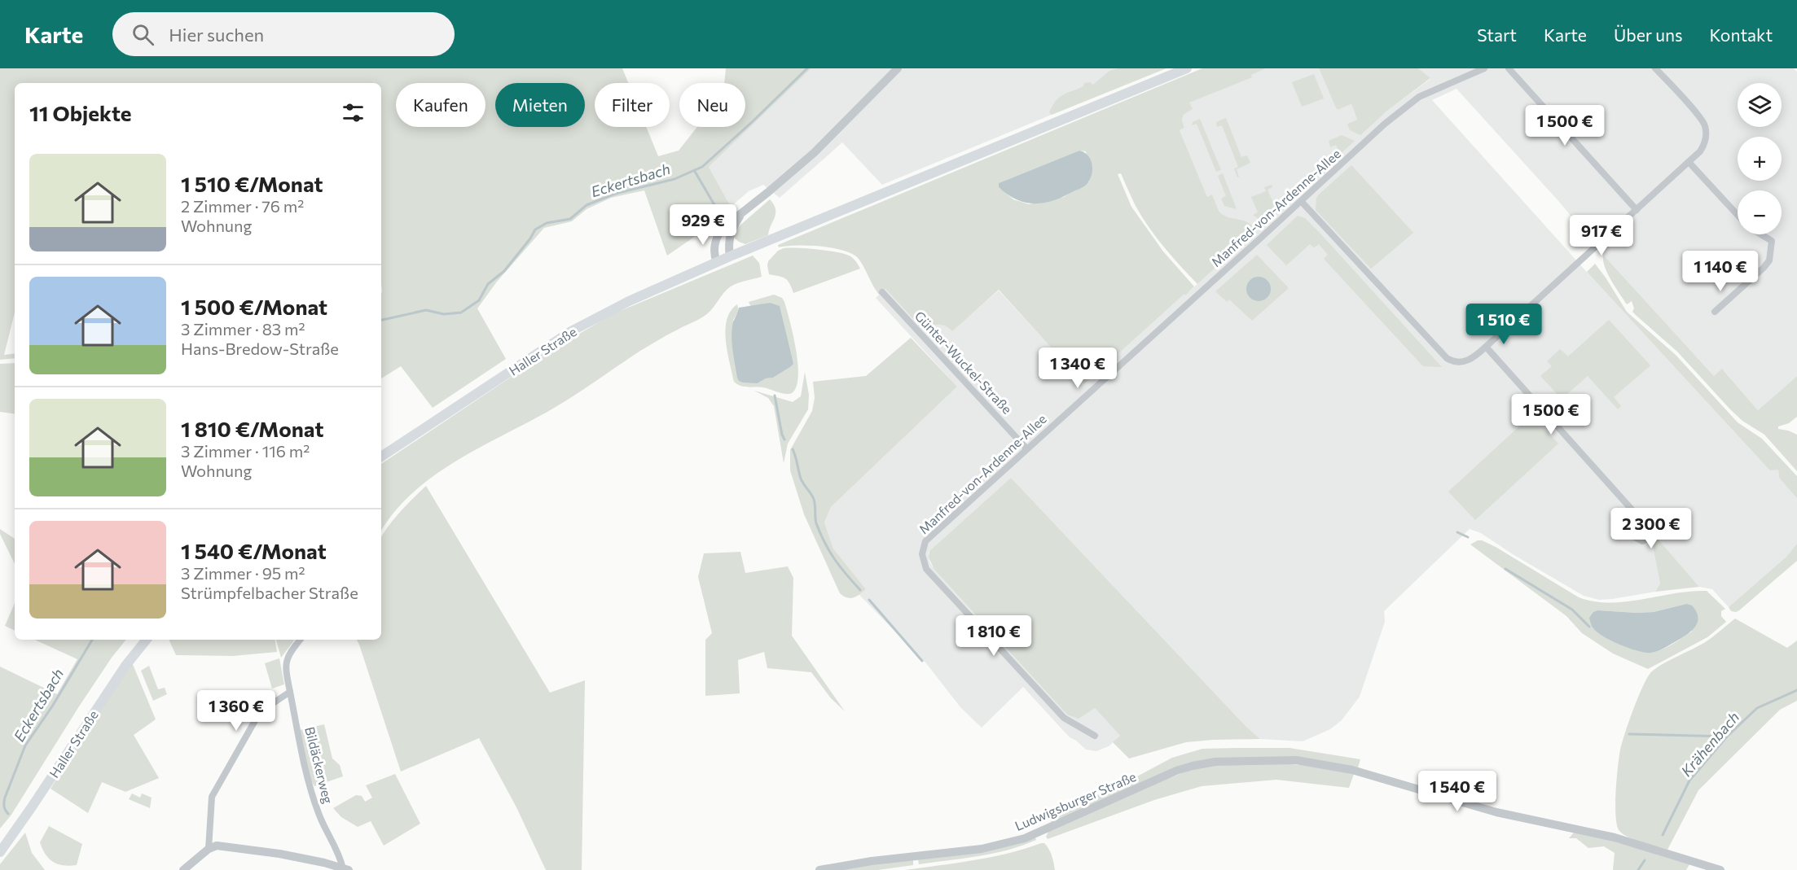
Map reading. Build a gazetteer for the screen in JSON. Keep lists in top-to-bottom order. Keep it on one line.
{"streets":{"main road":["Haller Straße"],"street":["Manfred-von-Ardenne-Allee","Günter-Wuckel-Straße","Bildäckerweg","Ludwigsburger Straße"]},"crossings":[["Manfred-von-Ardenne-Allee","Günter-Wuckel-Straße"]],"water":["Eckertsbach","Krähenbach"],"page":{"header":"Karte","search":"Hier suchen","nav":["Start","Karte","Über uns","Kontakt"],"map_buttons":["+","−"],"chip":["Kaufen","Mieten","Filter","Neu"],"heading":"11 Objekte","price":["1 500 €","929 €","917 €","1 140 €","1 510 €","1 340 €","1 500 €","2 300 €","1 810 €","1 360 €","1 540 €"],"list":[{"name":"1 510 €/Monat","note":"2 Zimmer · 76 m² · Wohnung"},{"name":"1 500 €/Monat","note":"3 Zimmer · 83 m² · Hans-Bredow-Straße"},{"name":"1 810 €/Monat","note":"3 Zimmer · 116 m² · Wohnung"},{"name":"1 540 €/Monat","note":"3 Zimmer · 95 m² · Strümpfelbacher Straße"}]}}
